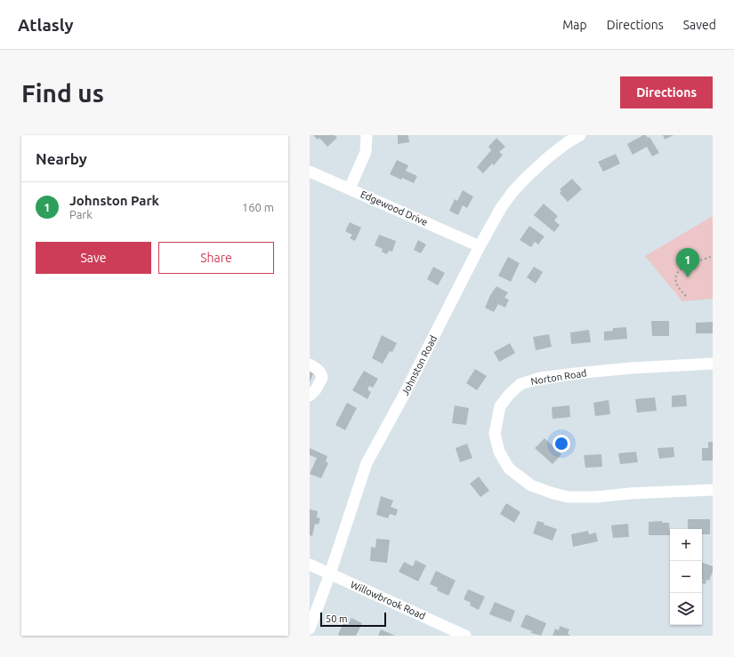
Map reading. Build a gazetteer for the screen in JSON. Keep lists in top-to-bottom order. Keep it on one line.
{"streets":{"street":["Edgewood Drive","Johnston Road","Norton Road","Willowbrook Road"]},"crossings":[["Edgewood Drive","Johnston Road"],["Johnston Road","Willowbrook Road"]],"scale_bar":"50 m","page":{"header":"Atlasly","nav":["Map","Directions","Saved"],"buttons":["Directions",["Save","Share"]],"title":"Find us","heading":"Nearby","list":[{"mark":"1","name":"Johnston Park","note":"Park","value":"160 m"}],"pins":"1","map_buttons":["+","−"],"scale":"50 m"}}
